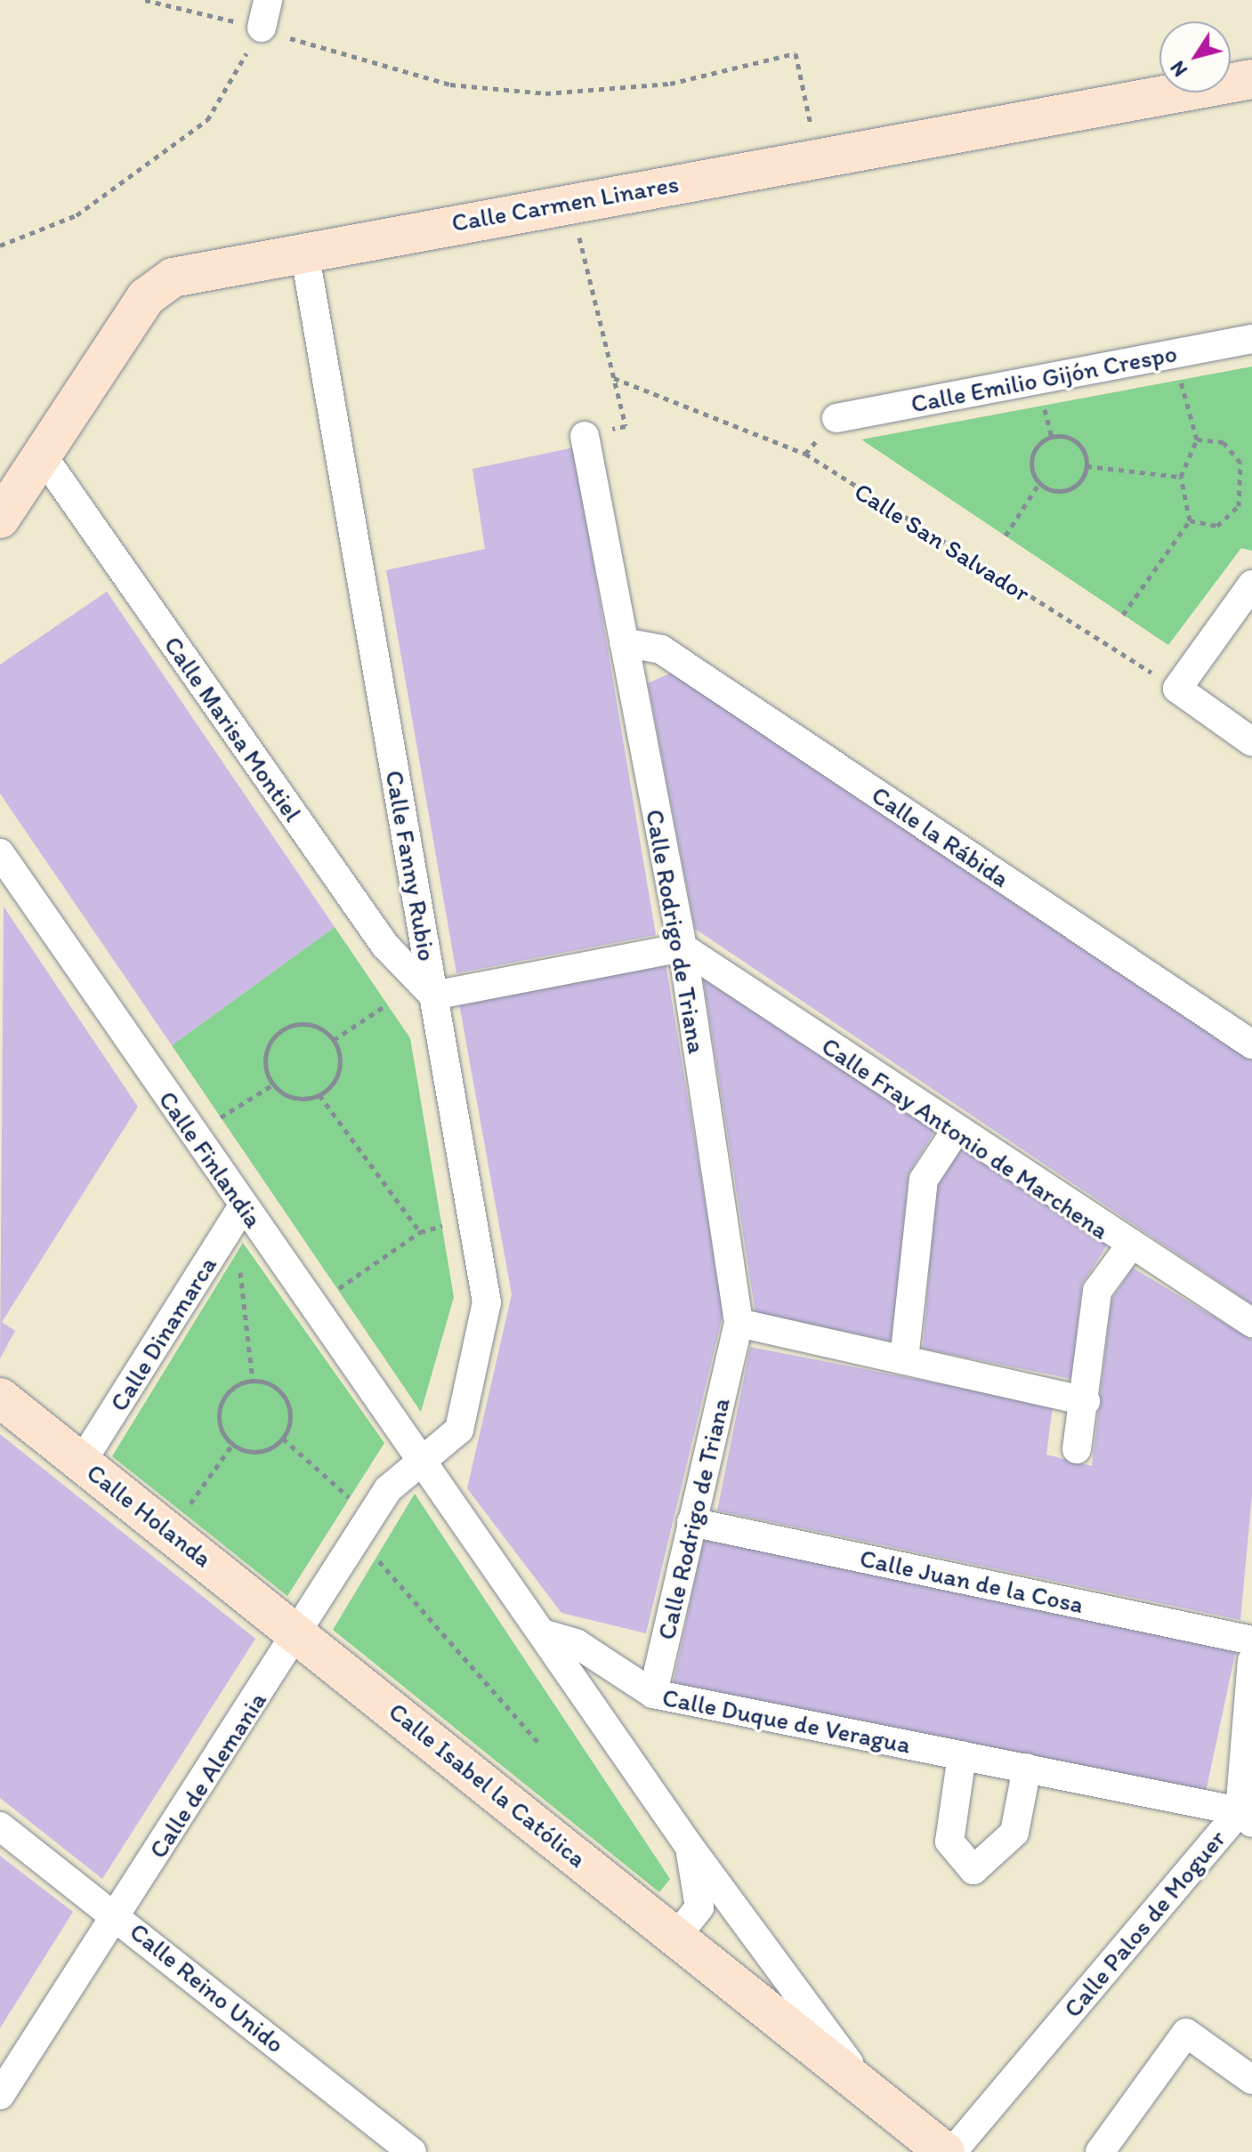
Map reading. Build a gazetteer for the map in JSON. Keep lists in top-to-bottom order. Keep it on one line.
{"streets":{"street":["Calle Carmen Linares","Calle Emilio Gijón Crespo","Calle Marisa Montiel","Calle la Rábida","Calle Fanny Rubio","Calle Rodrigo de Triana","Calle Fray Antonio de Marchena","Calle Finlandia","Calle Dinamarca","Calle Holanda","Calle Juan de la Cosa","Calle Duque de Veragua","Calle de Alemania","Calle Isabel la Católica","Calle Palos de Moguer","Calle Reino Unido"],"path":["Calle San Salvador"]},"crossings":[["Calle Carmen Linares","Calle Marisa Montiel"],["Calle Carmen Linares","Calle Fanny Rubio"],["Calle Marisa Montiel","Calle Fanny Rubio"],["Calle la Rábida","Calle Rodrigo de Triana"],["Calle Fanny Rubio","Calle Finlandia"],["Calle Fanny Rubio","Calle de Alemania"],["Calle Fanny Rubio","Calle Isabel la Católica"],["Calle Rodrigo de Triana","Calle Fray Antonio de Marchena"],["Calle Rodrigo de Triana","Calle Juan de la Cosa"],["Calle Rodrigo de Triana","Calle Duque de Veragua"],["Calle Finlandia","Calle Dinamarca"],["Calle Finlandia","Calle de Alemania"],["Calle Finlandia","Calle Isabel la Católica"],["Calle Dinamarca","Calle Holanda"],["Calle Holanda","Calle de Alemania"],["Calle Holanda","Calle Isabel la Católica"],["Calle Duque de Veragua","Calle Isabel la Católica"],["Calle Duque de Veragua","Calle Palos de Moguer"],["Calle de Alemania","Calle Isabel la Católica"],["Calle de Alemania","Calle Reino Unido"]],"north":"bottom left"}
